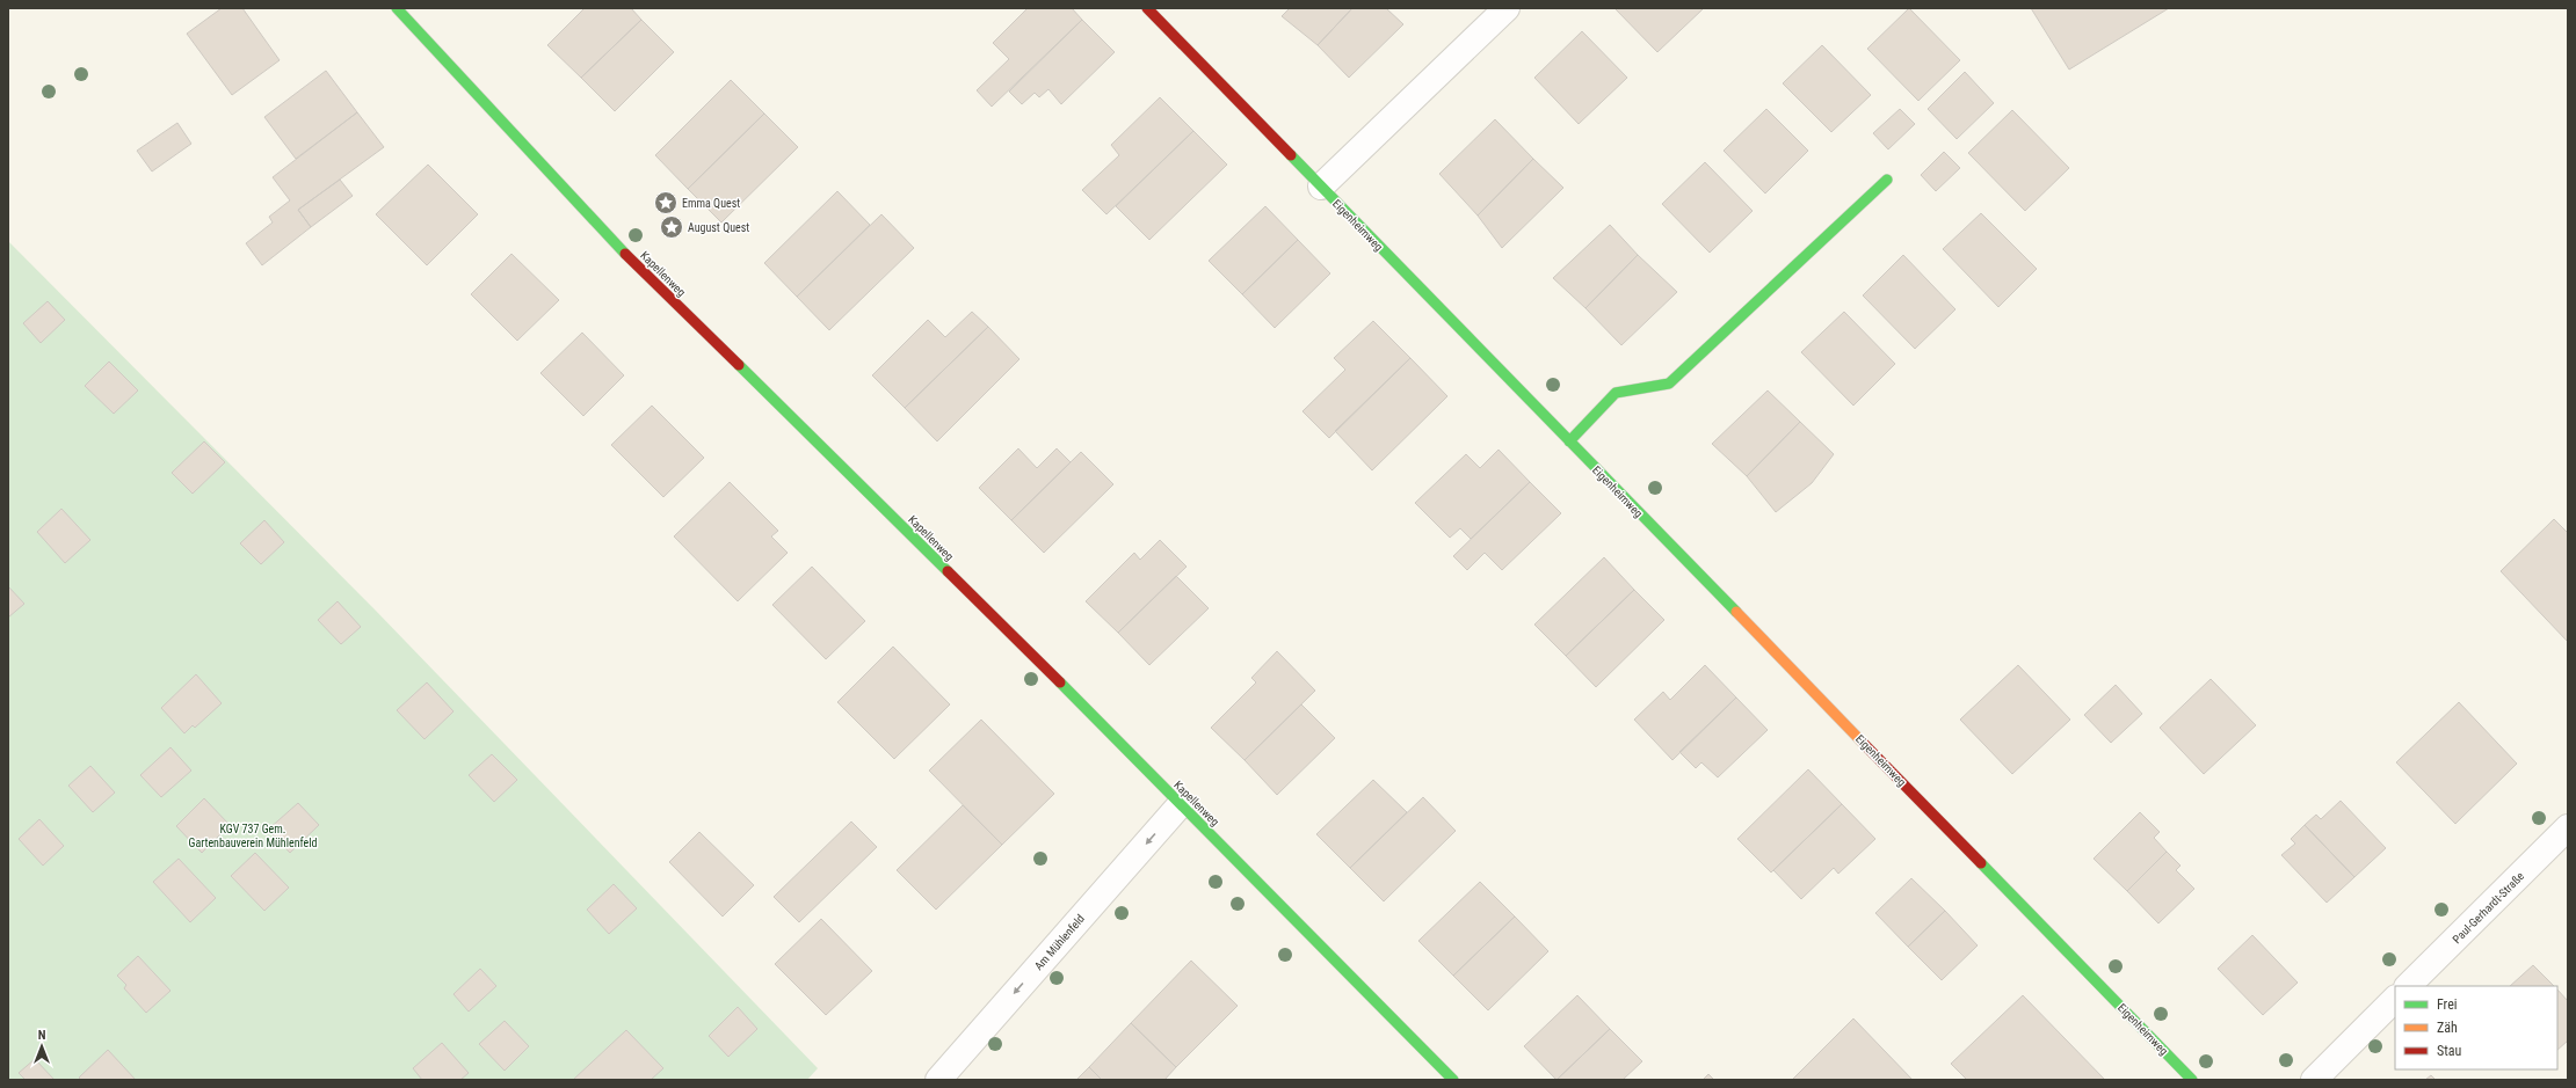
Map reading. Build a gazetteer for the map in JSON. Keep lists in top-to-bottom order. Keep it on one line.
{"streets":{"street":["Eigenheimweg","Kapellenweg","Paul-Gerhardt-Straße","Am Mühlenfeld"]},"crossings":[["Kapellenweg","Am Mühlenfeld"]],"one_way":["Am Mühlenfeld"],"parks":["KGV 737 Gem. Gartenbauverein Mühlenfeld"],"places":{"place":["Emma Quest","August Quest"]},"legend":["Frei","Zäh","Stau"],"north":"top"}
